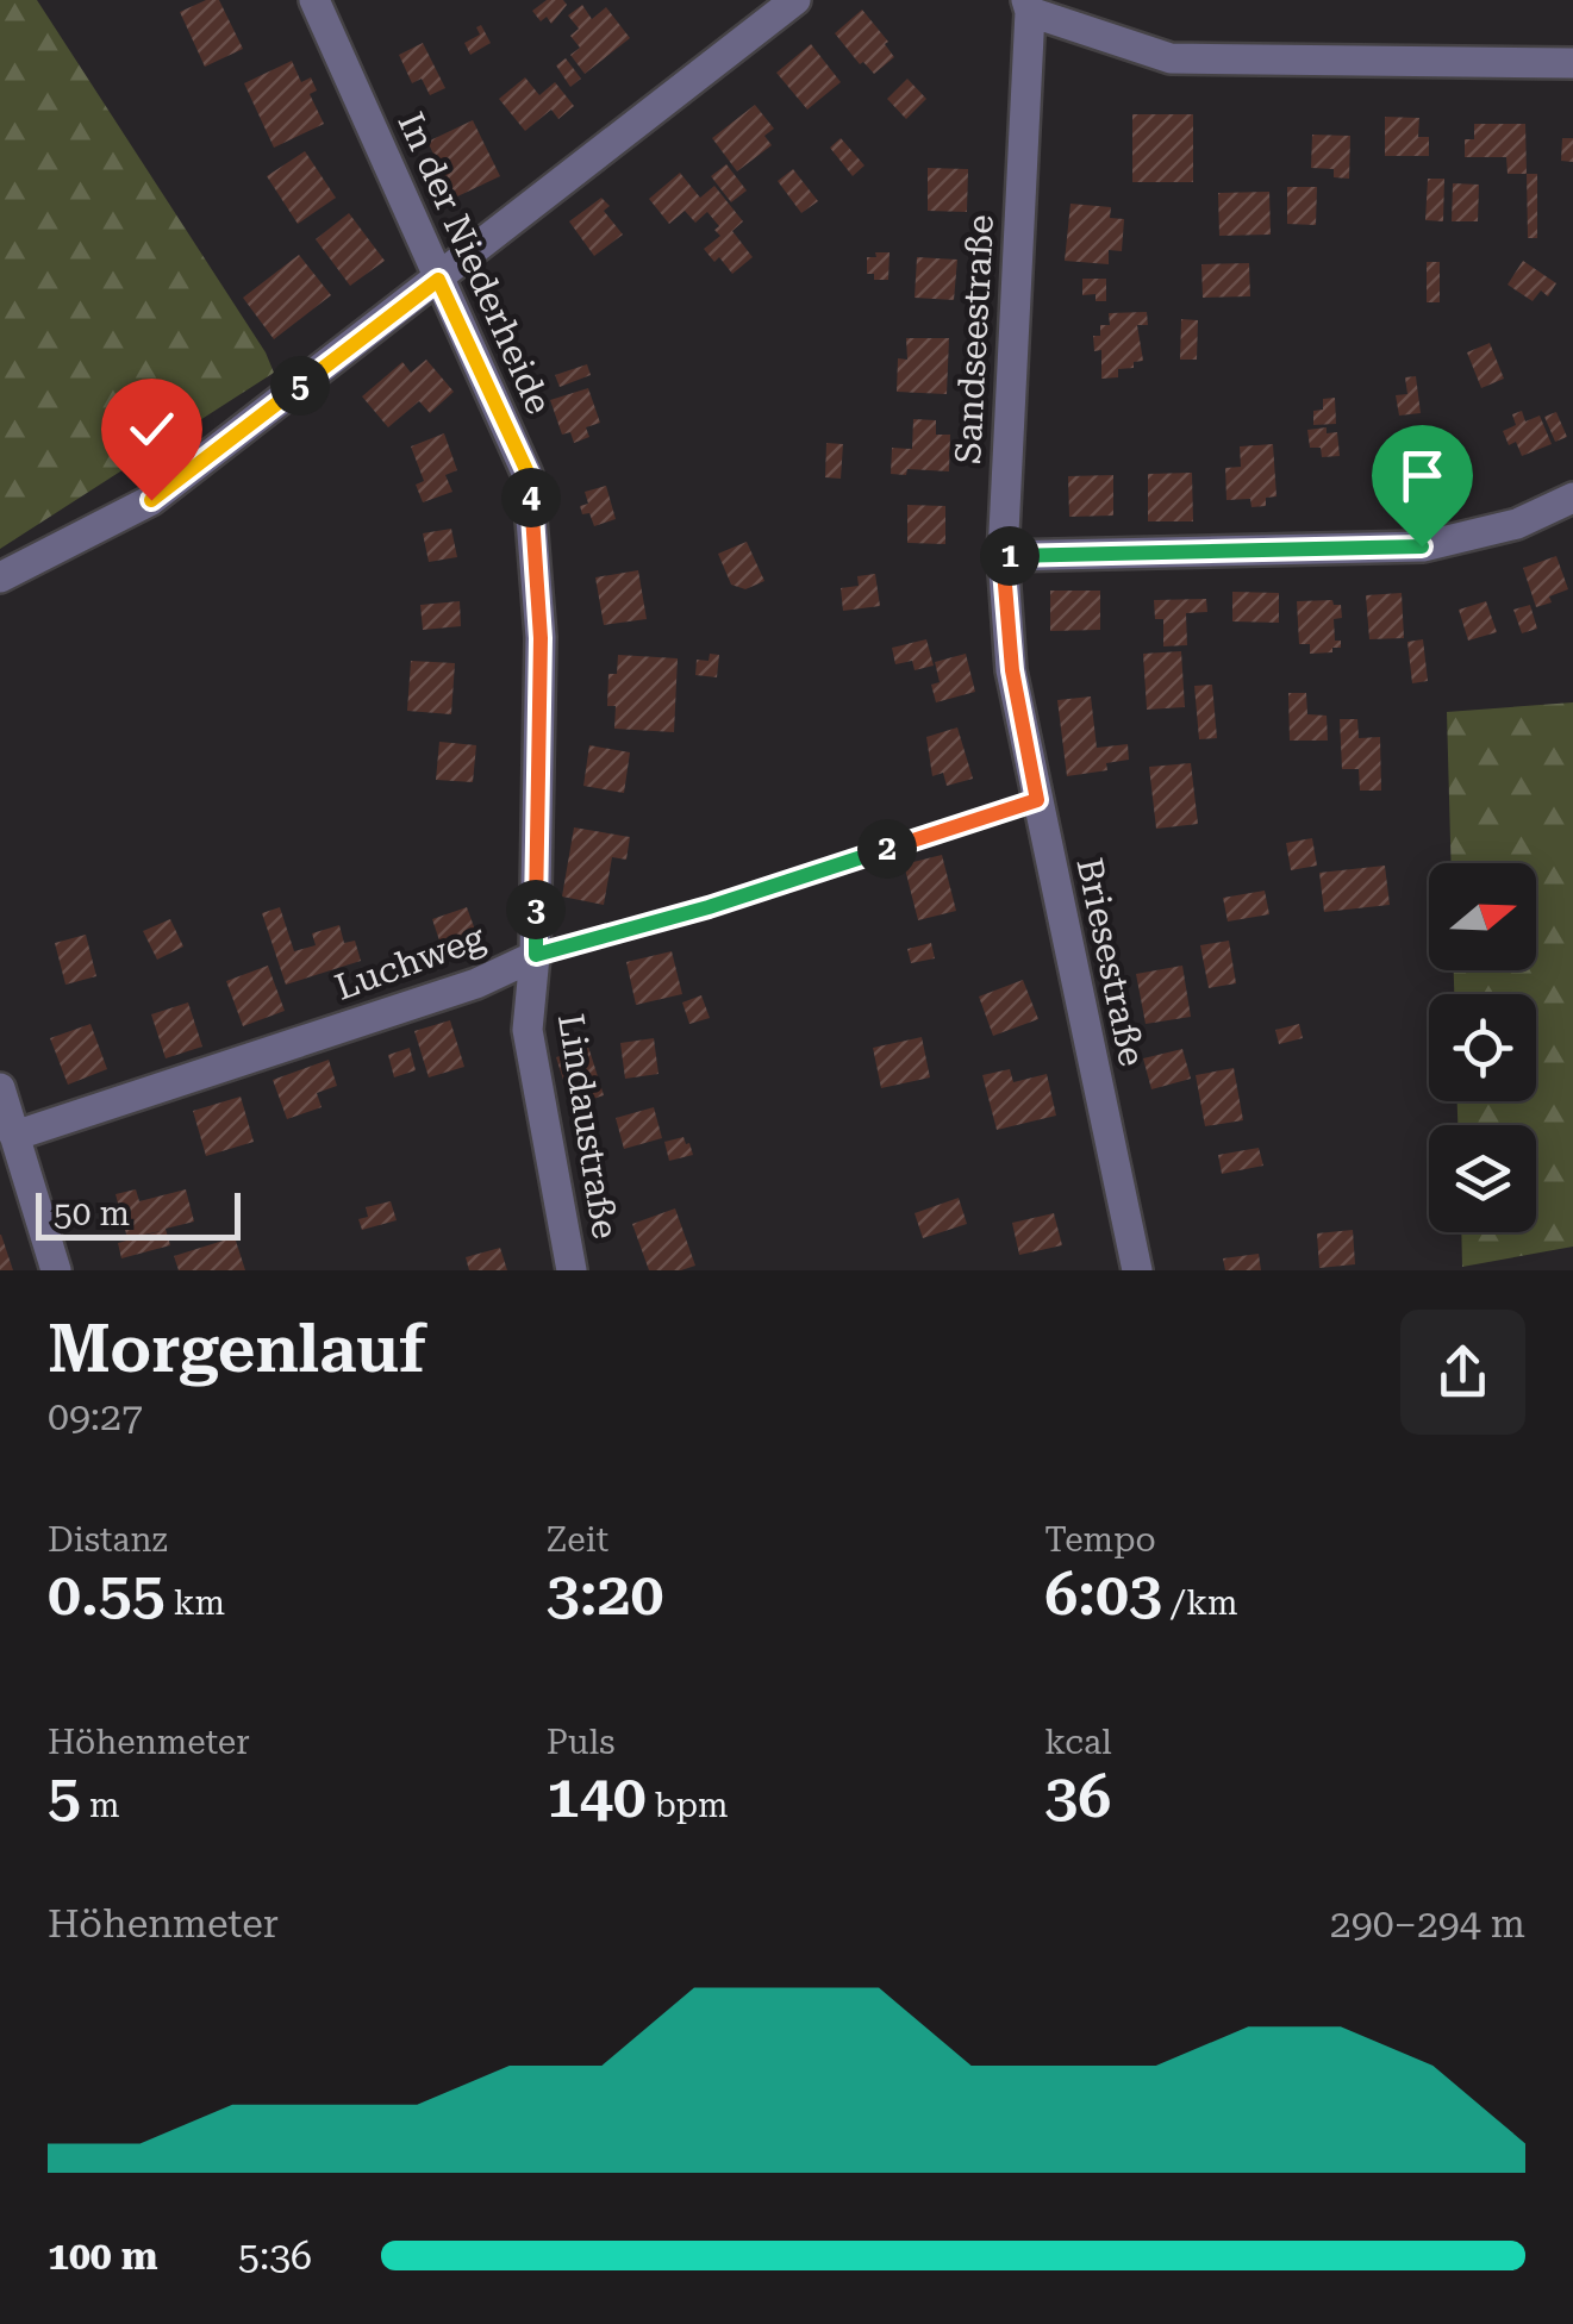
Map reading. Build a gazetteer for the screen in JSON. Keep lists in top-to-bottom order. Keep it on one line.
{"streets":{"street":["In der Niederheide","Sandseestraße","Luchweg","Briesestraße","Lindaustraße"]},"crossings":[["In der Niederheide","Lindaustraße"],["Sandseestraße","Briesestraße"],["Luchweg","Briesestraße"],["Luchweg","Lindaustraße"]],"scale_bar":"50 m","north":"right","page":{"pins":["5","4","1","2","3"],"scale":"50 m","heading":["Morgenlauf","09:27"],"stats":[["Distanz","0.55 km"],["Zeit","3:20"],["Tempo","6:03 /km"],["Höhenmeter","5 m"],["Puls","140 bpm"],["kcal","36"]],"chart":["Höhenmeter","290–294 m"],"list":[{"name":"100 m","note":"5:36"}]}}
